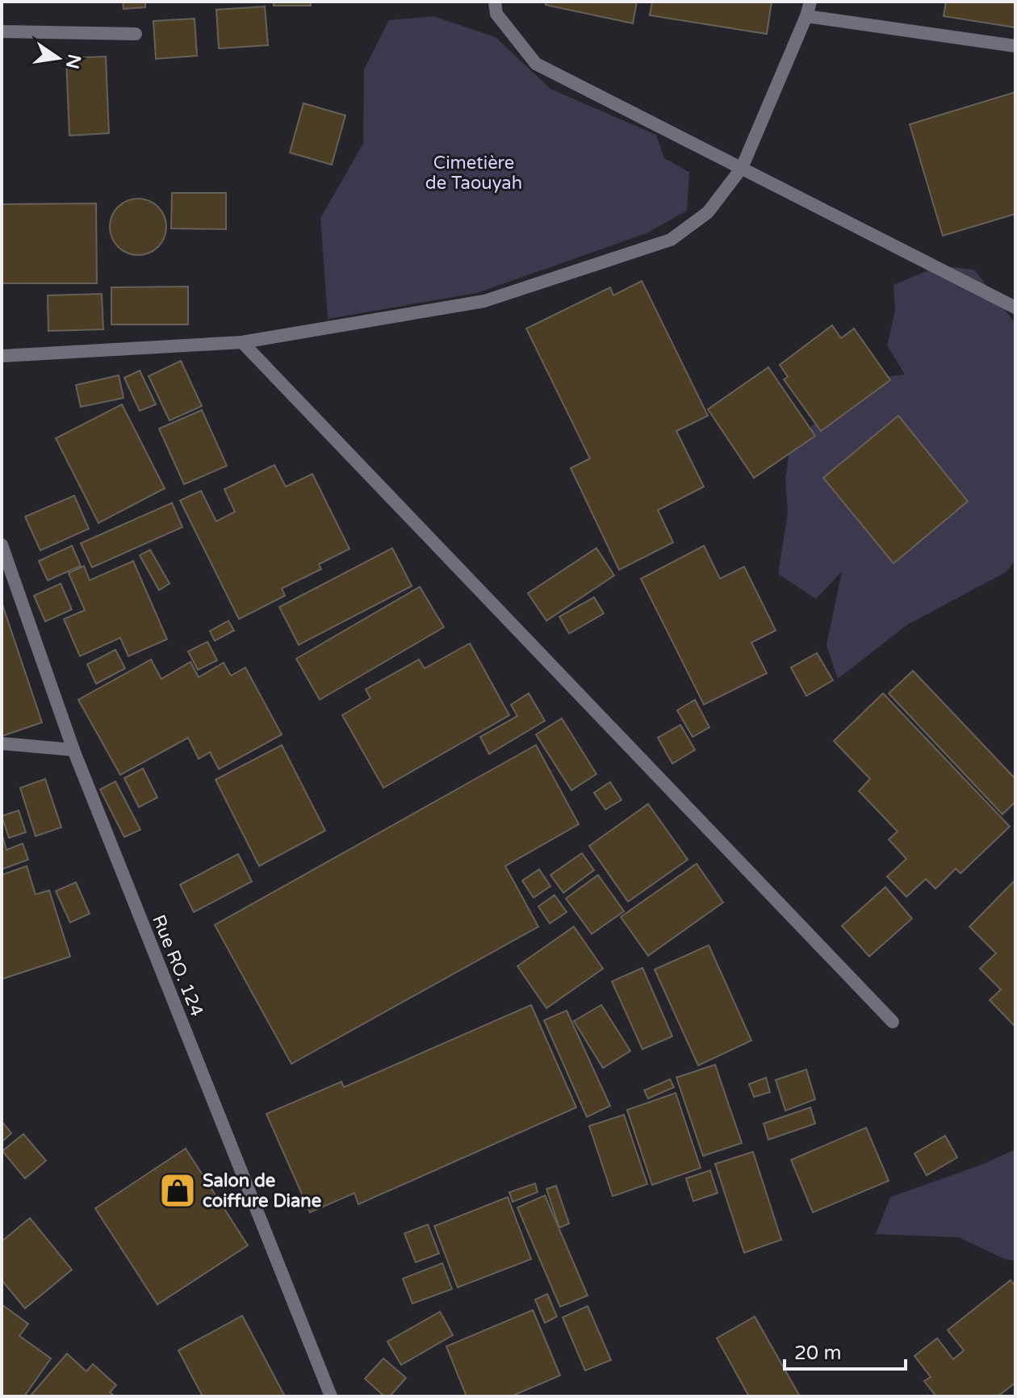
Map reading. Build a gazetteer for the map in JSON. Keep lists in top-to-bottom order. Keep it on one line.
{"streets":{"street":["Rue RO. 124"]},"parks":["Cimetière de Taouyah"],"places":{"shop":["Salon de coiffure Diane"]},"scale_bar":"20 m","north":"right"}
